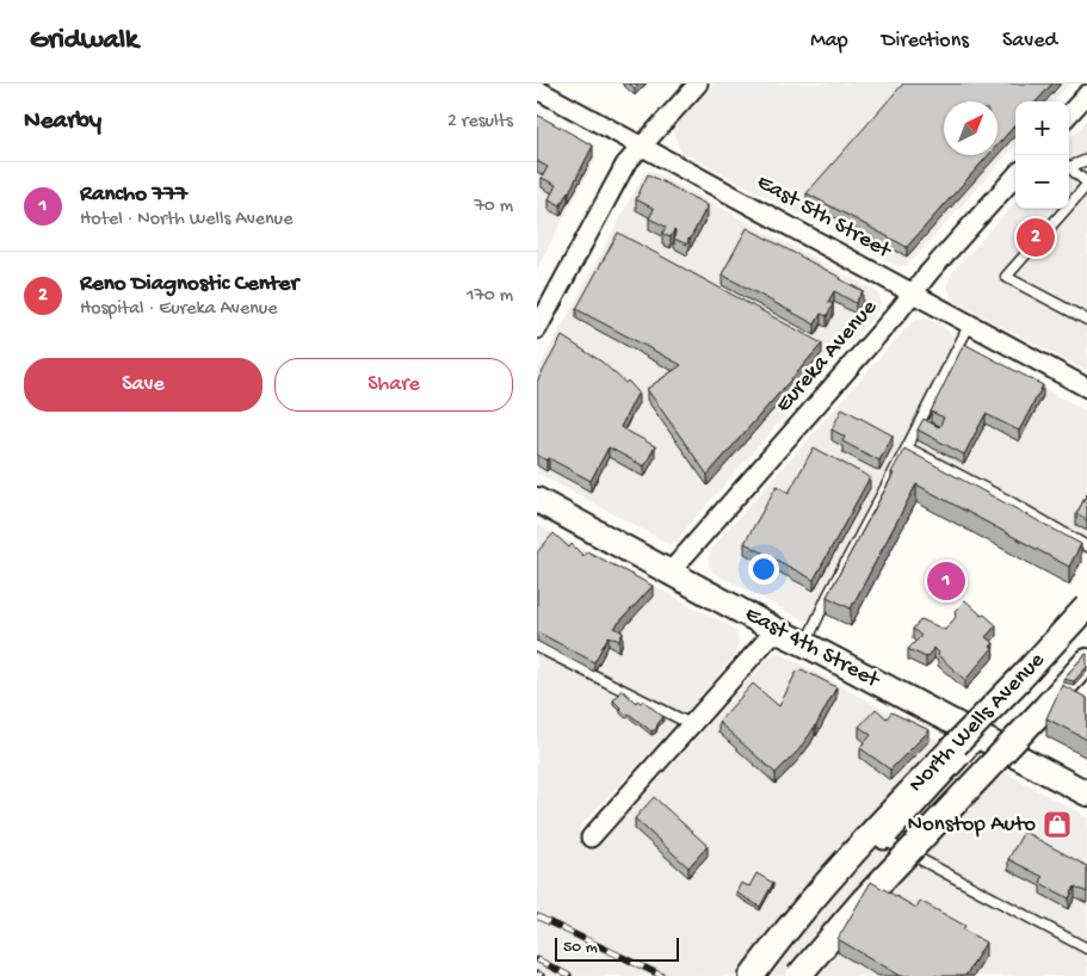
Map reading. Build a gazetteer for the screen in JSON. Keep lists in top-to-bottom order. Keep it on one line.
{"streets":{"main road":["East 4th Street","North Wells Avenue"],"street":["East 5th Street","Eureka Avenue"]},"crossings":[["East 5th Street","Eureka Avenue"],["Eureka Avenue","East 4th Street"]],"places":{"shop":["Nonstop Auto"]},"scale_bar":"50 m","north":"top right","page":{"header":"Gridwalk","nav":["Map","Directions","Saved"],"heading":["Nearby","2 results"],"map_buttons":["+","−"],"list":[{"mark":"1","name":"Rancho 777","note":"Hotel · North Wells Avenue","value":"70 m"},{"mark":"2","name":"Reno Diagnostic Center","note":"Hospital · Eureka Avenue","value":"170 m"}],"pins":["2","1"],"buttons":["Save","Share"],"scale":"50 m"}}
